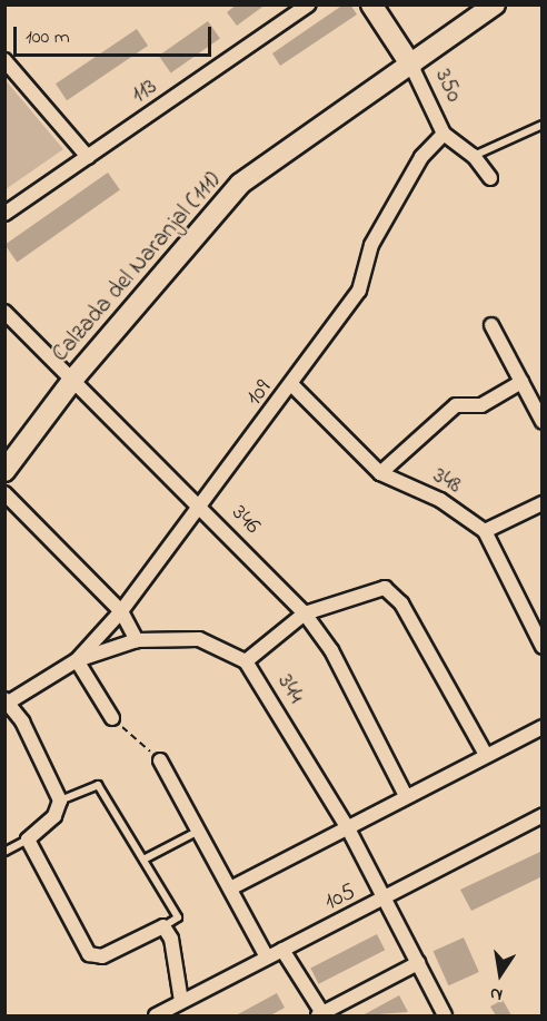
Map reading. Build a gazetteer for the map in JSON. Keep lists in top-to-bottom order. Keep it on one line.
{"streets":{"main road":["350","Calzada del Naranjal (111)"],"street":["113","109","348","346","344","105"]},"crossings":[["350","Calzada del Naranjal (111)"],["350","109"],["Calzada del Naranjal (111)","346"],["109","348"],["109","346"],["109","344"],["344","105"]],"scale_bar":"100 m","north":"bottom"}
